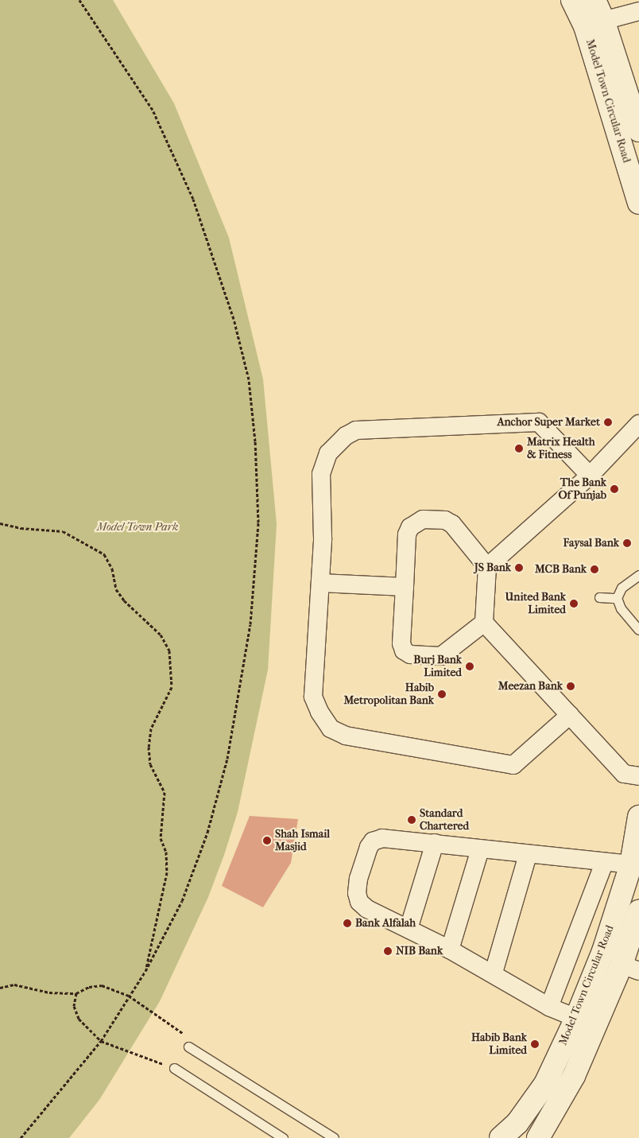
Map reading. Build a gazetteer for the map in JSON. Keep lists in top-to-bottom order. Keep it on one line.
{"streets":{"main road":["Model Town Circular Road"]},"parks":["Model Town Park"],"places":["Anchor Super Market","Matrix Health & Fitness","The Bank Of Punjab","Faysal Bank","JS Bank","MCB Bank","United Bank Limited","Burj Bank Limited","Meezan Bank","Habib Metropolitan Bank","Standard Chartered","Shah Ismail Masjid","Bank Alfalah","NIB Bank","Habib Bank Limited"]}
